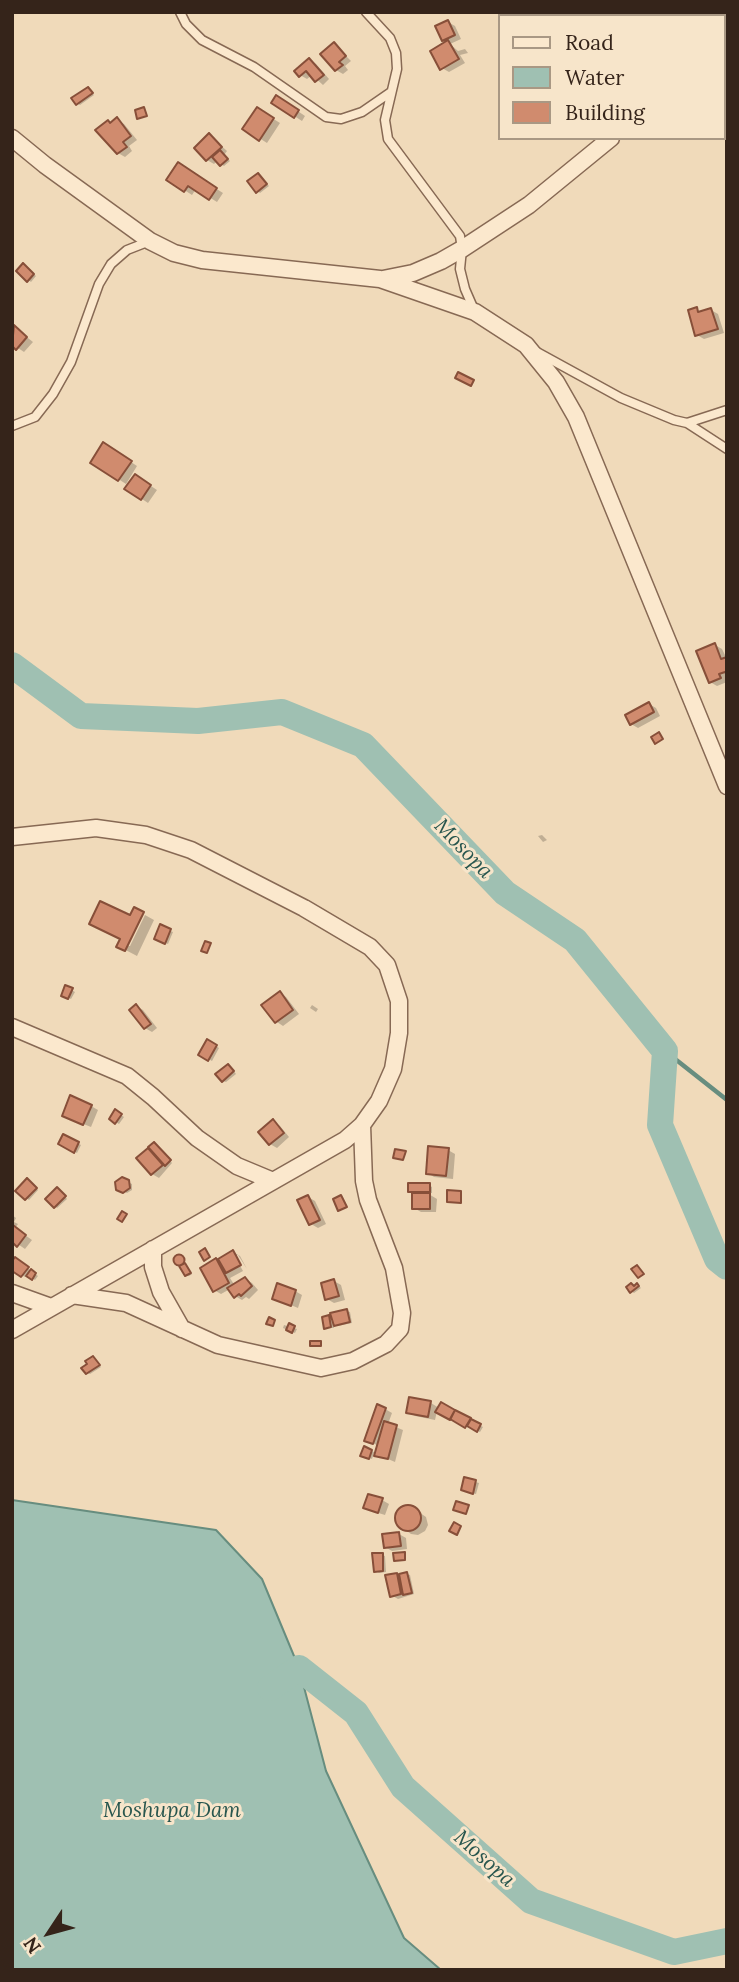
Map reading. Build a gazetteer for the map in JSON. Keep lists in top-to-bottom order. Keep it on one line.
{"water":["Mosopa","Moshupa Dam"],"legend":["Road","Water","Building"],"north":"bottom left"}
